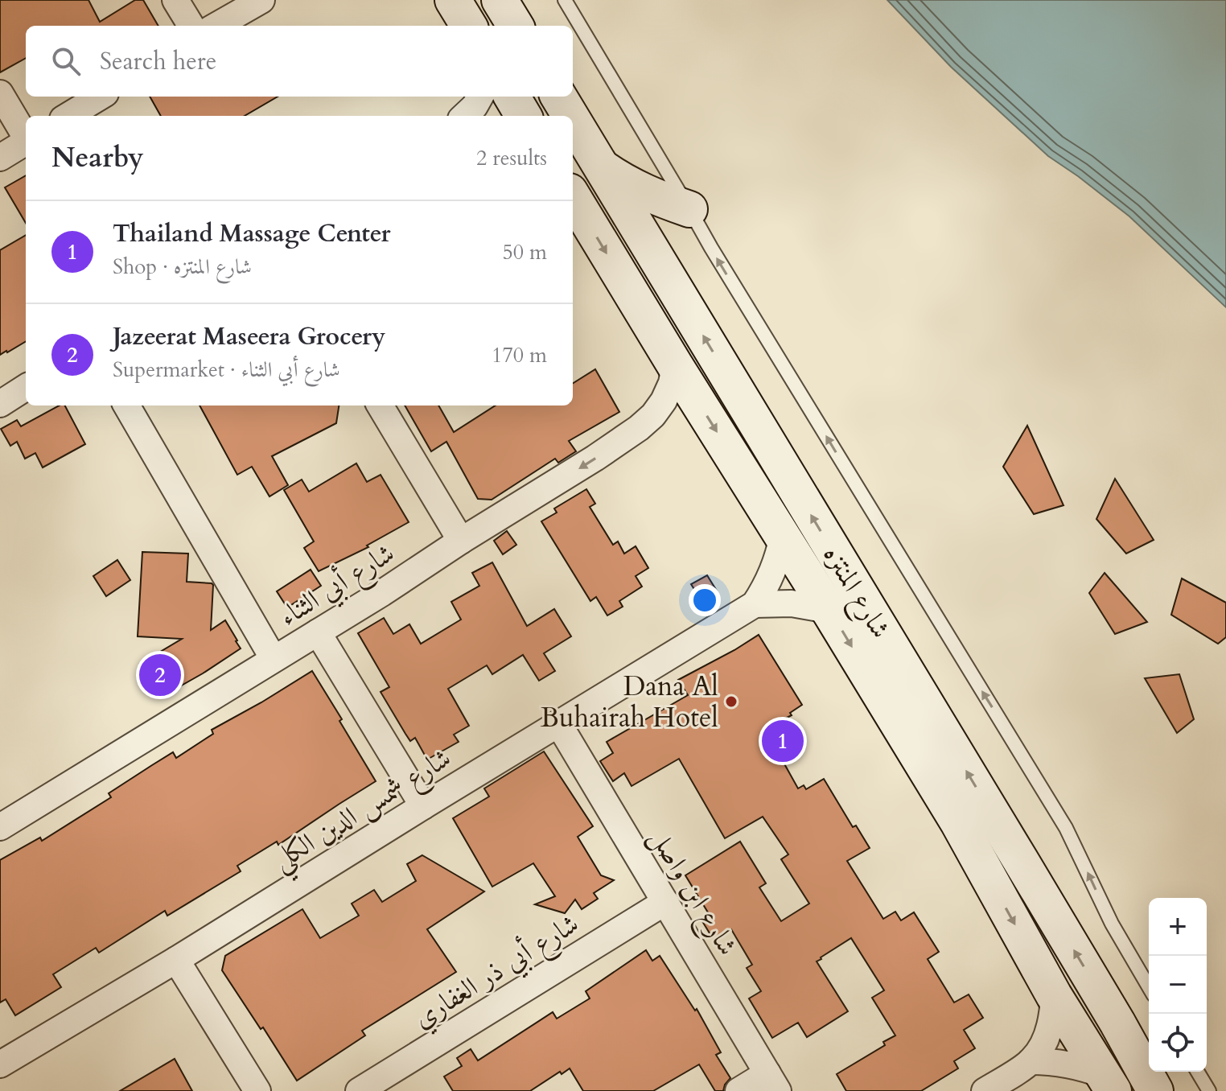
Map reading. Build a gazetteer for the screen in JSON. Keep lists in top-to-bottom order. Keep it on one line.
{"streets":{"main road":["شارع المنتزه"],"street":["شارع أبي الثناء","شارع شمس الدين الكلي","شارع ابن واصل","شارع أبي ذر الغفاري"]},"crossings":[["شارع أبي الثناء","شارع المنتزه"],["شارع المنتزه","شارع شمس الدين الكلي"],["شارع شمس الدين الكلي","شارع ابن واصل"],["شارع ابن واصل","شارع أبي ذر الغفاري"]],"places":["Dana Al Buhairah Hotel"],"page":{"search":"Search here","heading":["Nearby","2 results"],"list":[{"mark":"1","name":"Thailand Massage Center","note":"Shop · شارع المنتزه","value":"50 m"},{"mark":"2","name":"Jazeerat Maseera Grocery","note":"Supermarket · شارع أبي الثناء","value":"170 m"}],"pins":["2","1"],"map_buttons":["+","−"]}}
